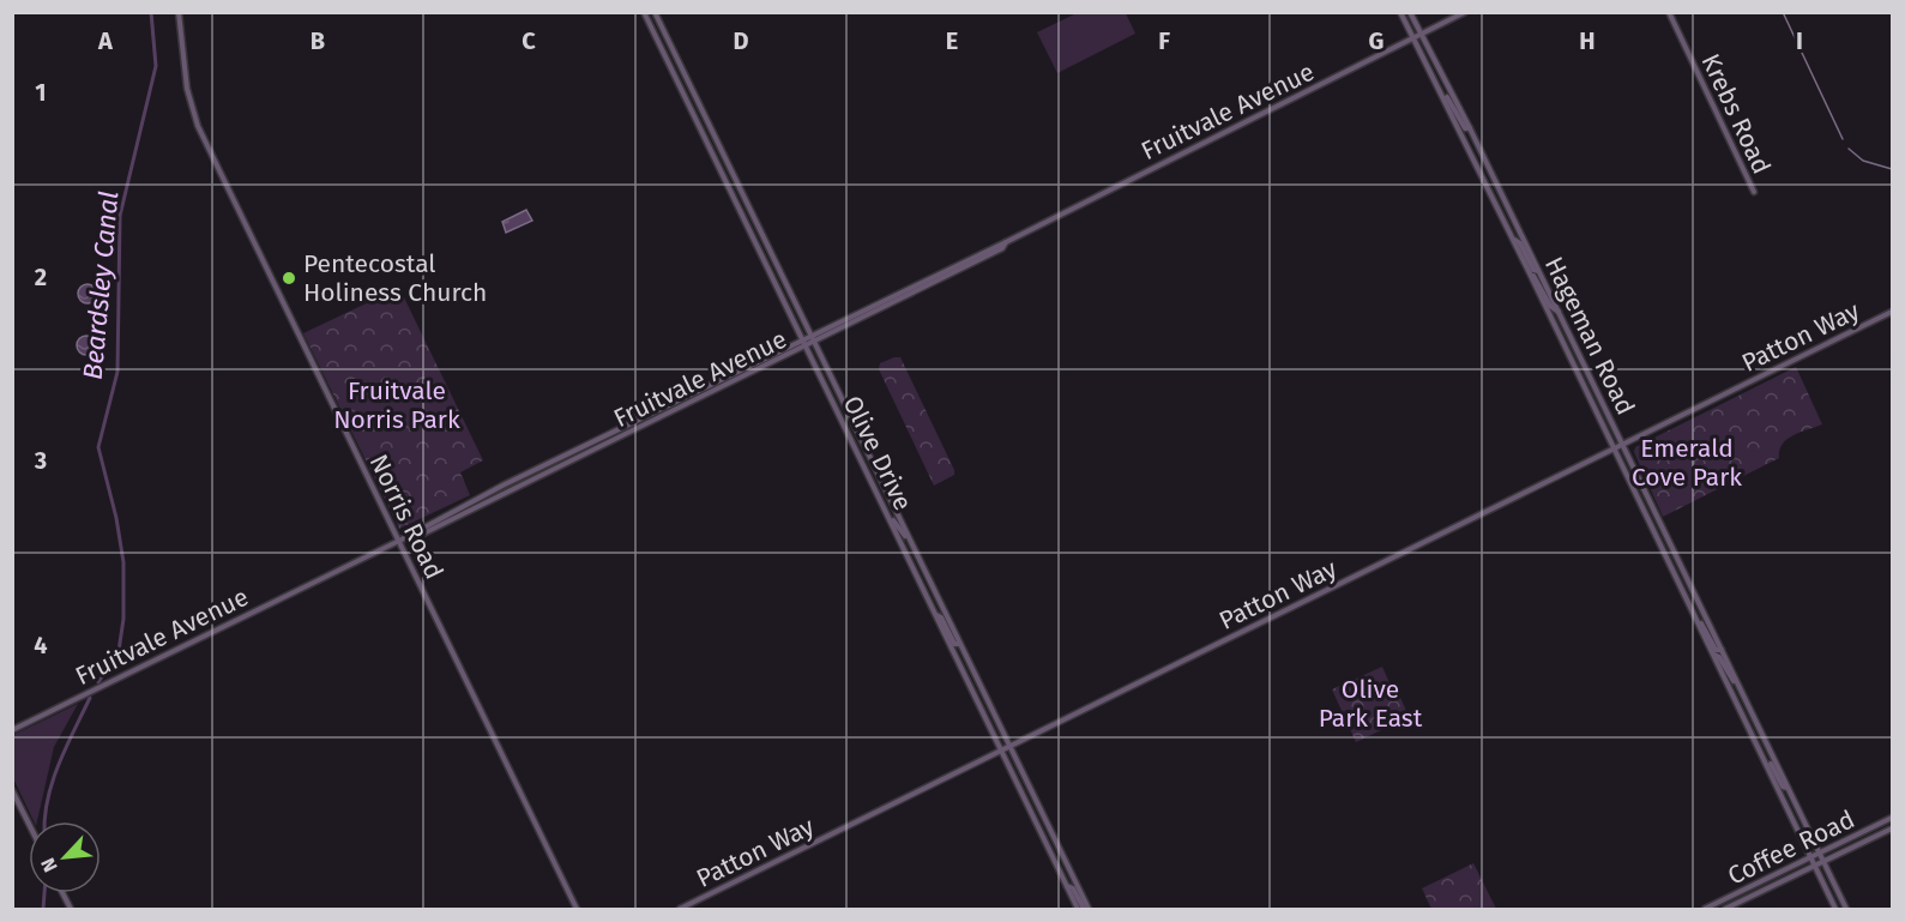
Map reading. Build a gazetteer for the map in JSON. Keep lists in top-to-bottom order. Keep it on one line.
{"streets":{"main road":["Fruitvale Avenue","Krebs Road","Hageman Road","Patton Way","Olive Drive","Norris Road","Coffee Road"]},"crossings":[["Fruitvale Avenue","Hageman Road"],["Fruitvale Avenue","Olive Drive"],["Fruitvale Avenue","Norris Road"],["Hageman Road","Patton Way"],["Hageman Road","Coffee Road"],["Patton Way","Olive Drive"]],"water":["Beardsley Canal"],"parks":["Fruitvale Norris Park","Emerald Cove Park","Olive Park East"],"places":["Pentecostal Holiness Church"],"north":"bottom left","grid":{"columns":["A","B","C","D","E","F","G","H","I"],"rows":["1","2","3","4"]}}
